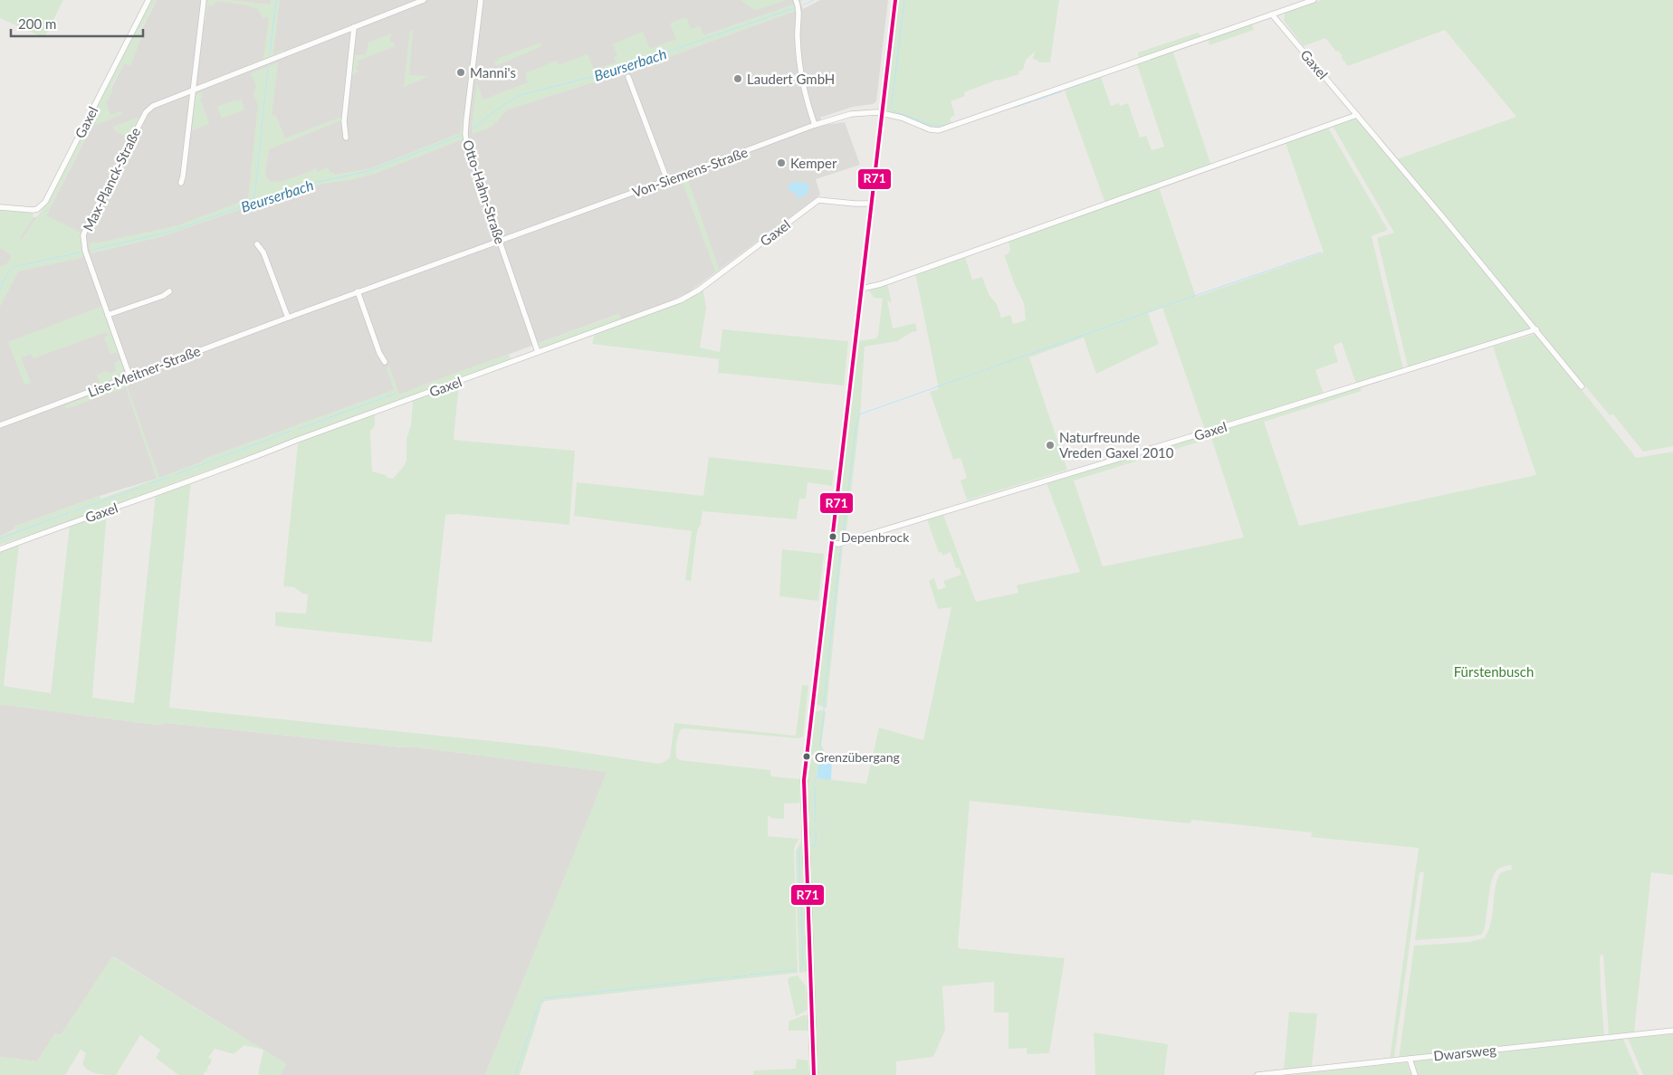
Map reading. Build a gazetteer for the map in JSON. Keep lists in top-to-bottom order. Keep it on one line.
{"streets":{"street":["Gaxel","Von-Siemens-Straße","Max-Planck-Straße","Otto-Hahn-Straße","Lise-Meitner-Straße","Dwarsweg"]},"crossings":[["Gaxel","Von-Siemens-Straße"],["Gaxel","Otto-Hahn-Straße"],["Von-Siemens-Straße","Otto-Hahn-Straße"],["Von-Siemens-Straße","Lise-Meitner-Straße"],["Max-Planck-Straße","Lise-Meitner-Straße"],["Otto-Hahn-Straße","Lise-Meitner-Straße"]],"water":["Beurserbach"],"parks":["Fürstenbusch"],"places":["Manni's","Laudert GmbH","Kemper","Naturfreunde Vreden Gaxel 2010","Depenbrock","Grenzübergang"],"lines":["transit line R71"],"scale_bar":"200 m"}
